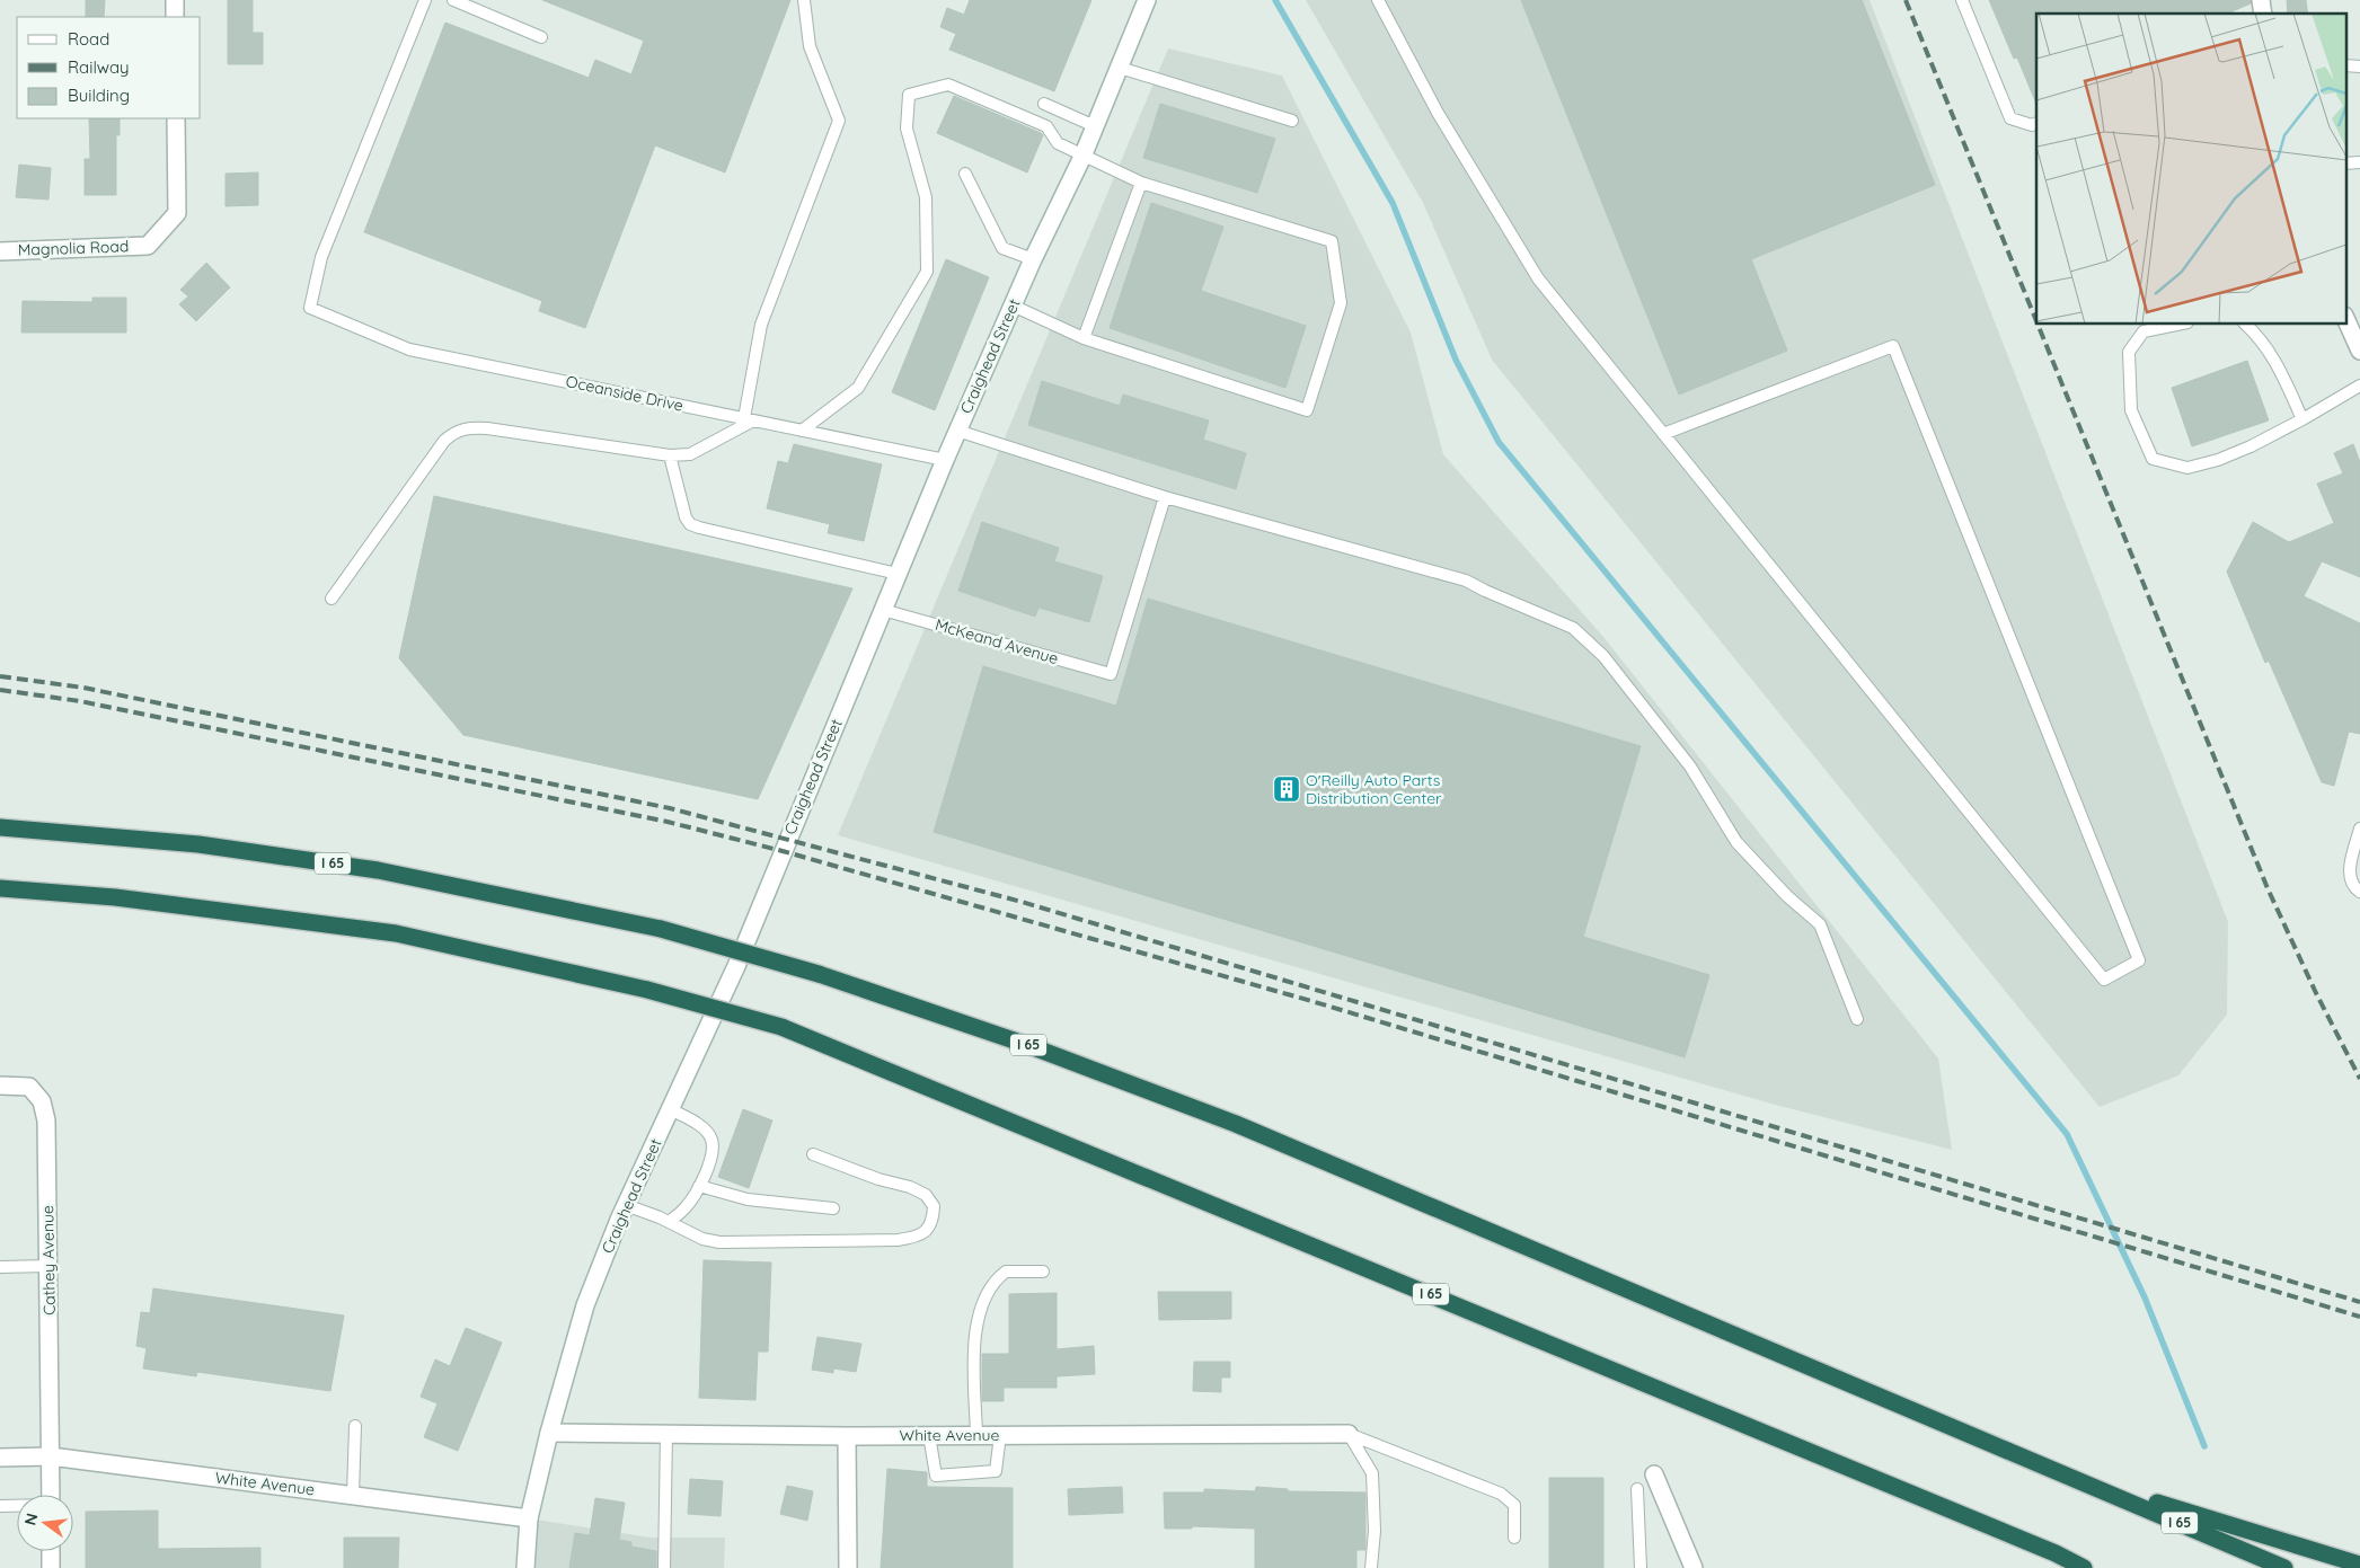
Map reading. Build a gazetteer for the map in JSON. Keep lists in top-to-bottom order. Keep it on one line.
{"streets":{"highway":["I 65"],"street":["Magnolia Road","Craighead Street","Cathey Avenue","White Avenue"],"lane":["Oceanside Drive","McKeand Avenue"]},"crossings":[["Craighead Street","Oceanside Drive"],["Craighead Street","McKeand Avenue"],["Craighead Street","White Avenue"],["Cathey Avenue","White Avenue"]],"places":{"building":["O'Reilly Auto Parts Distribution Center"]},"legend":["Road","Railway","Building"],"north":"left"}
